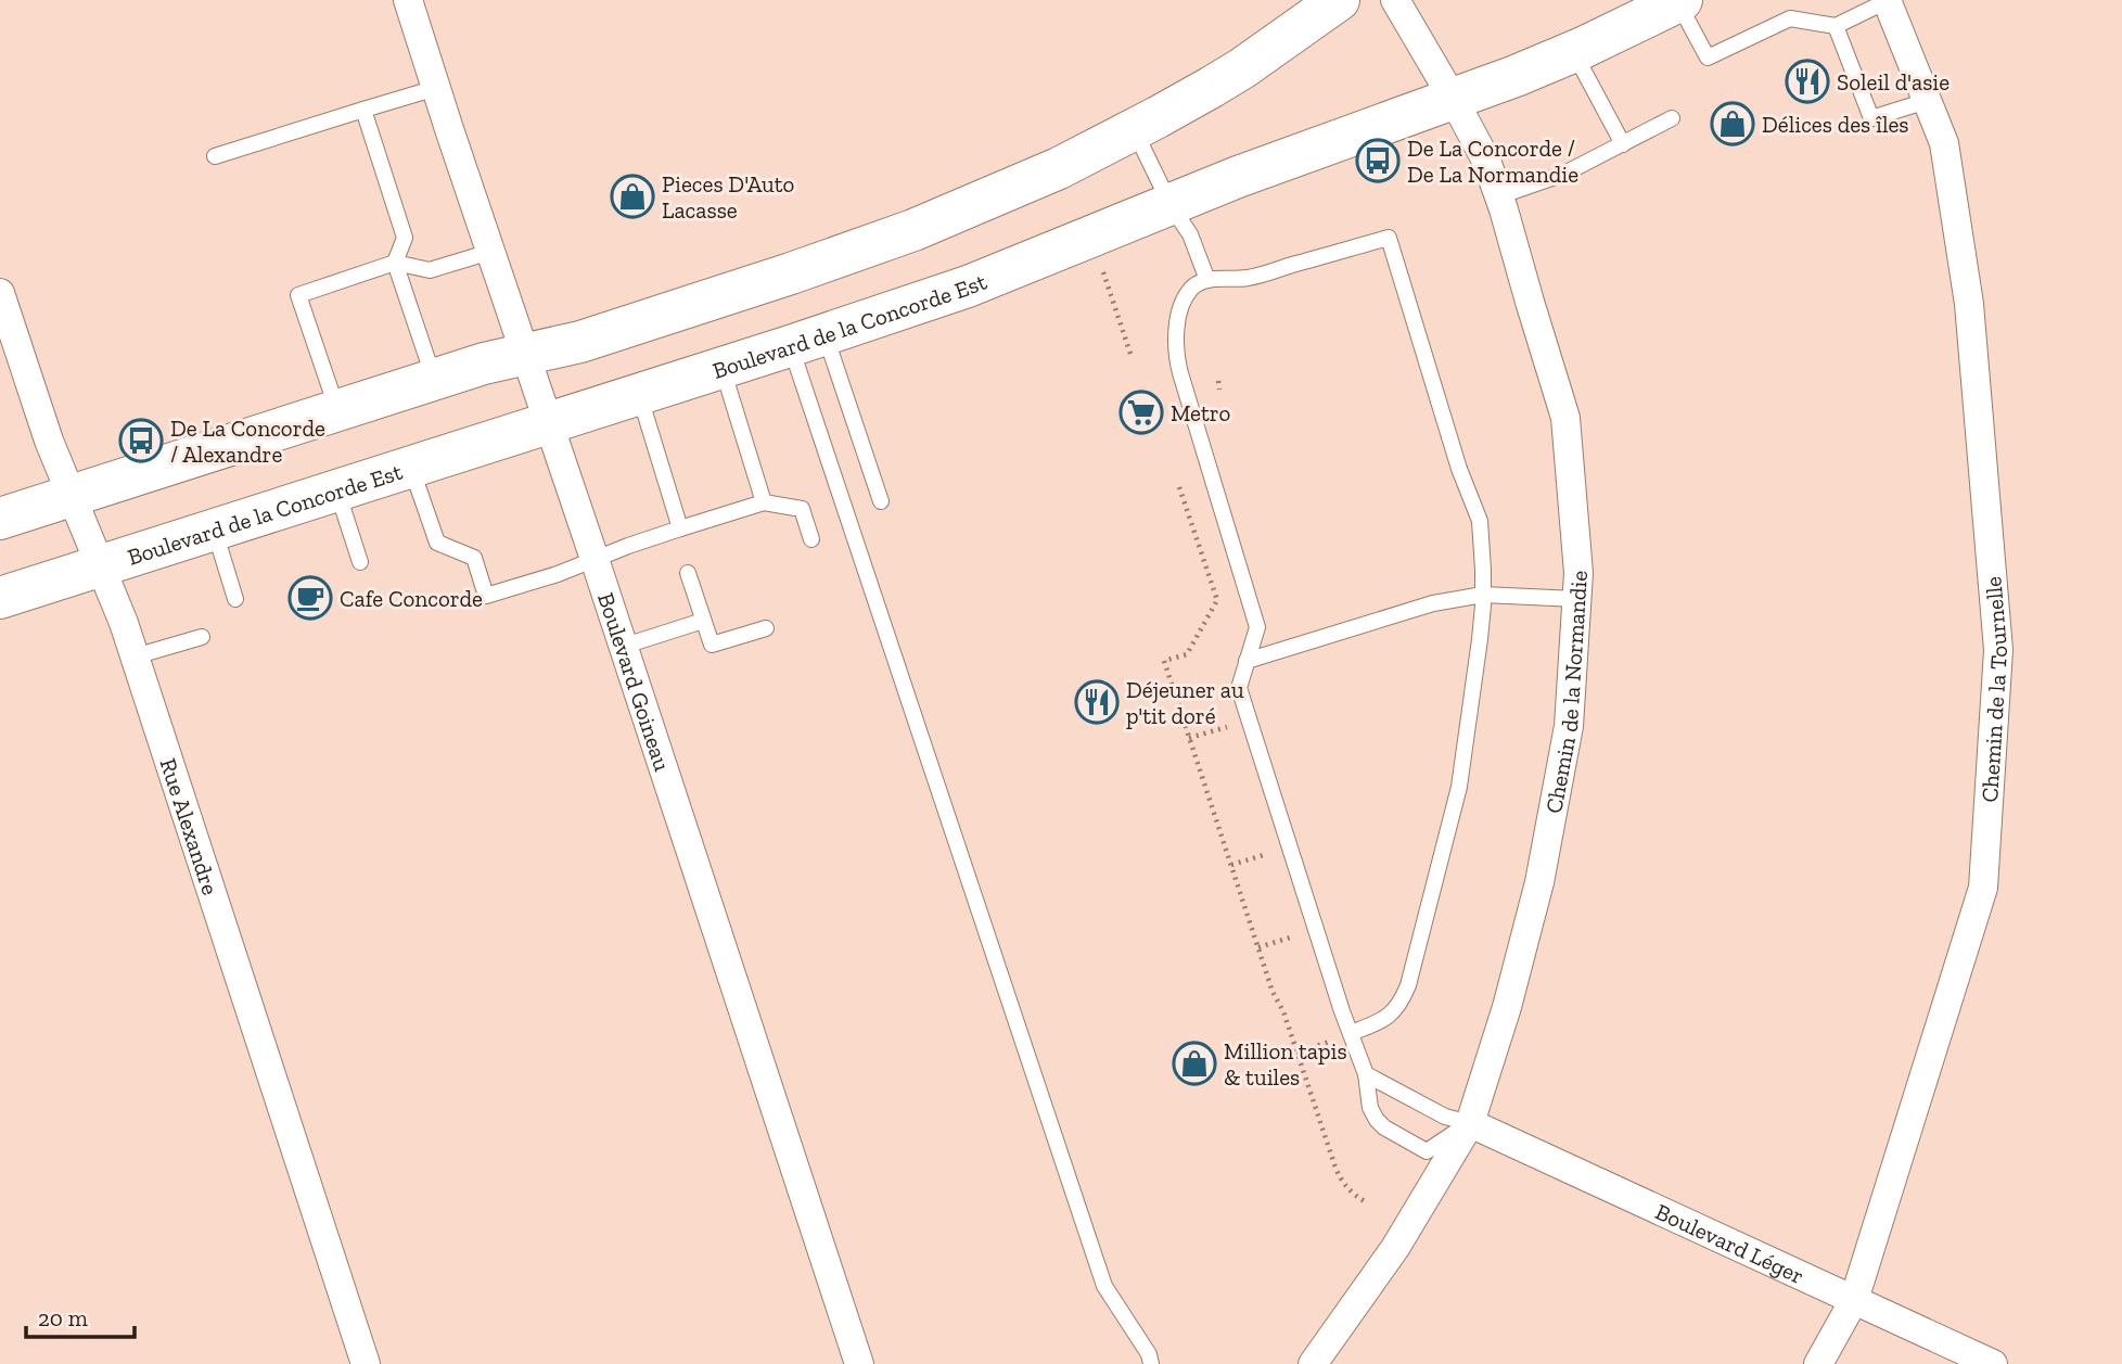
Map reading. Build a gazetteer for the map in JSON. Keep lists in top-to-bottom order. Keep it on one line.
{"streets":{"street":["Boulevard de la Concorde Est","Boulevard Goineau","Chemin de la Tournelle","Chemin de la Normandie","Rue Alexandre","Boulevard Léger"]},"crossings":[["Boulevard de la Concorde Est","Boulevard Goineau"],["Boulevard de la Concorde Est","Chemin de la Normandie"],["Boulevard de la Concorde Est","Rue Alexandre"],["Chemin de la Tournelle","Boulevard Léger"],["Chemin de la Normandie","Boulevard Léger"]],"places":{"restaurant":["Soleil d'asie","Déjeuner au p'tit doré"],"shop":["Délices des îles","Pieces D'Auto Lacasse","Million tapis & tuiles"],"bus stop":["De La Concorde / De La Normandie","De La Concorde / Alexandre"],"supermarket":["Metro"],"cafe":["Cafe Concorde"]},"scale_bar":"20 m"}
